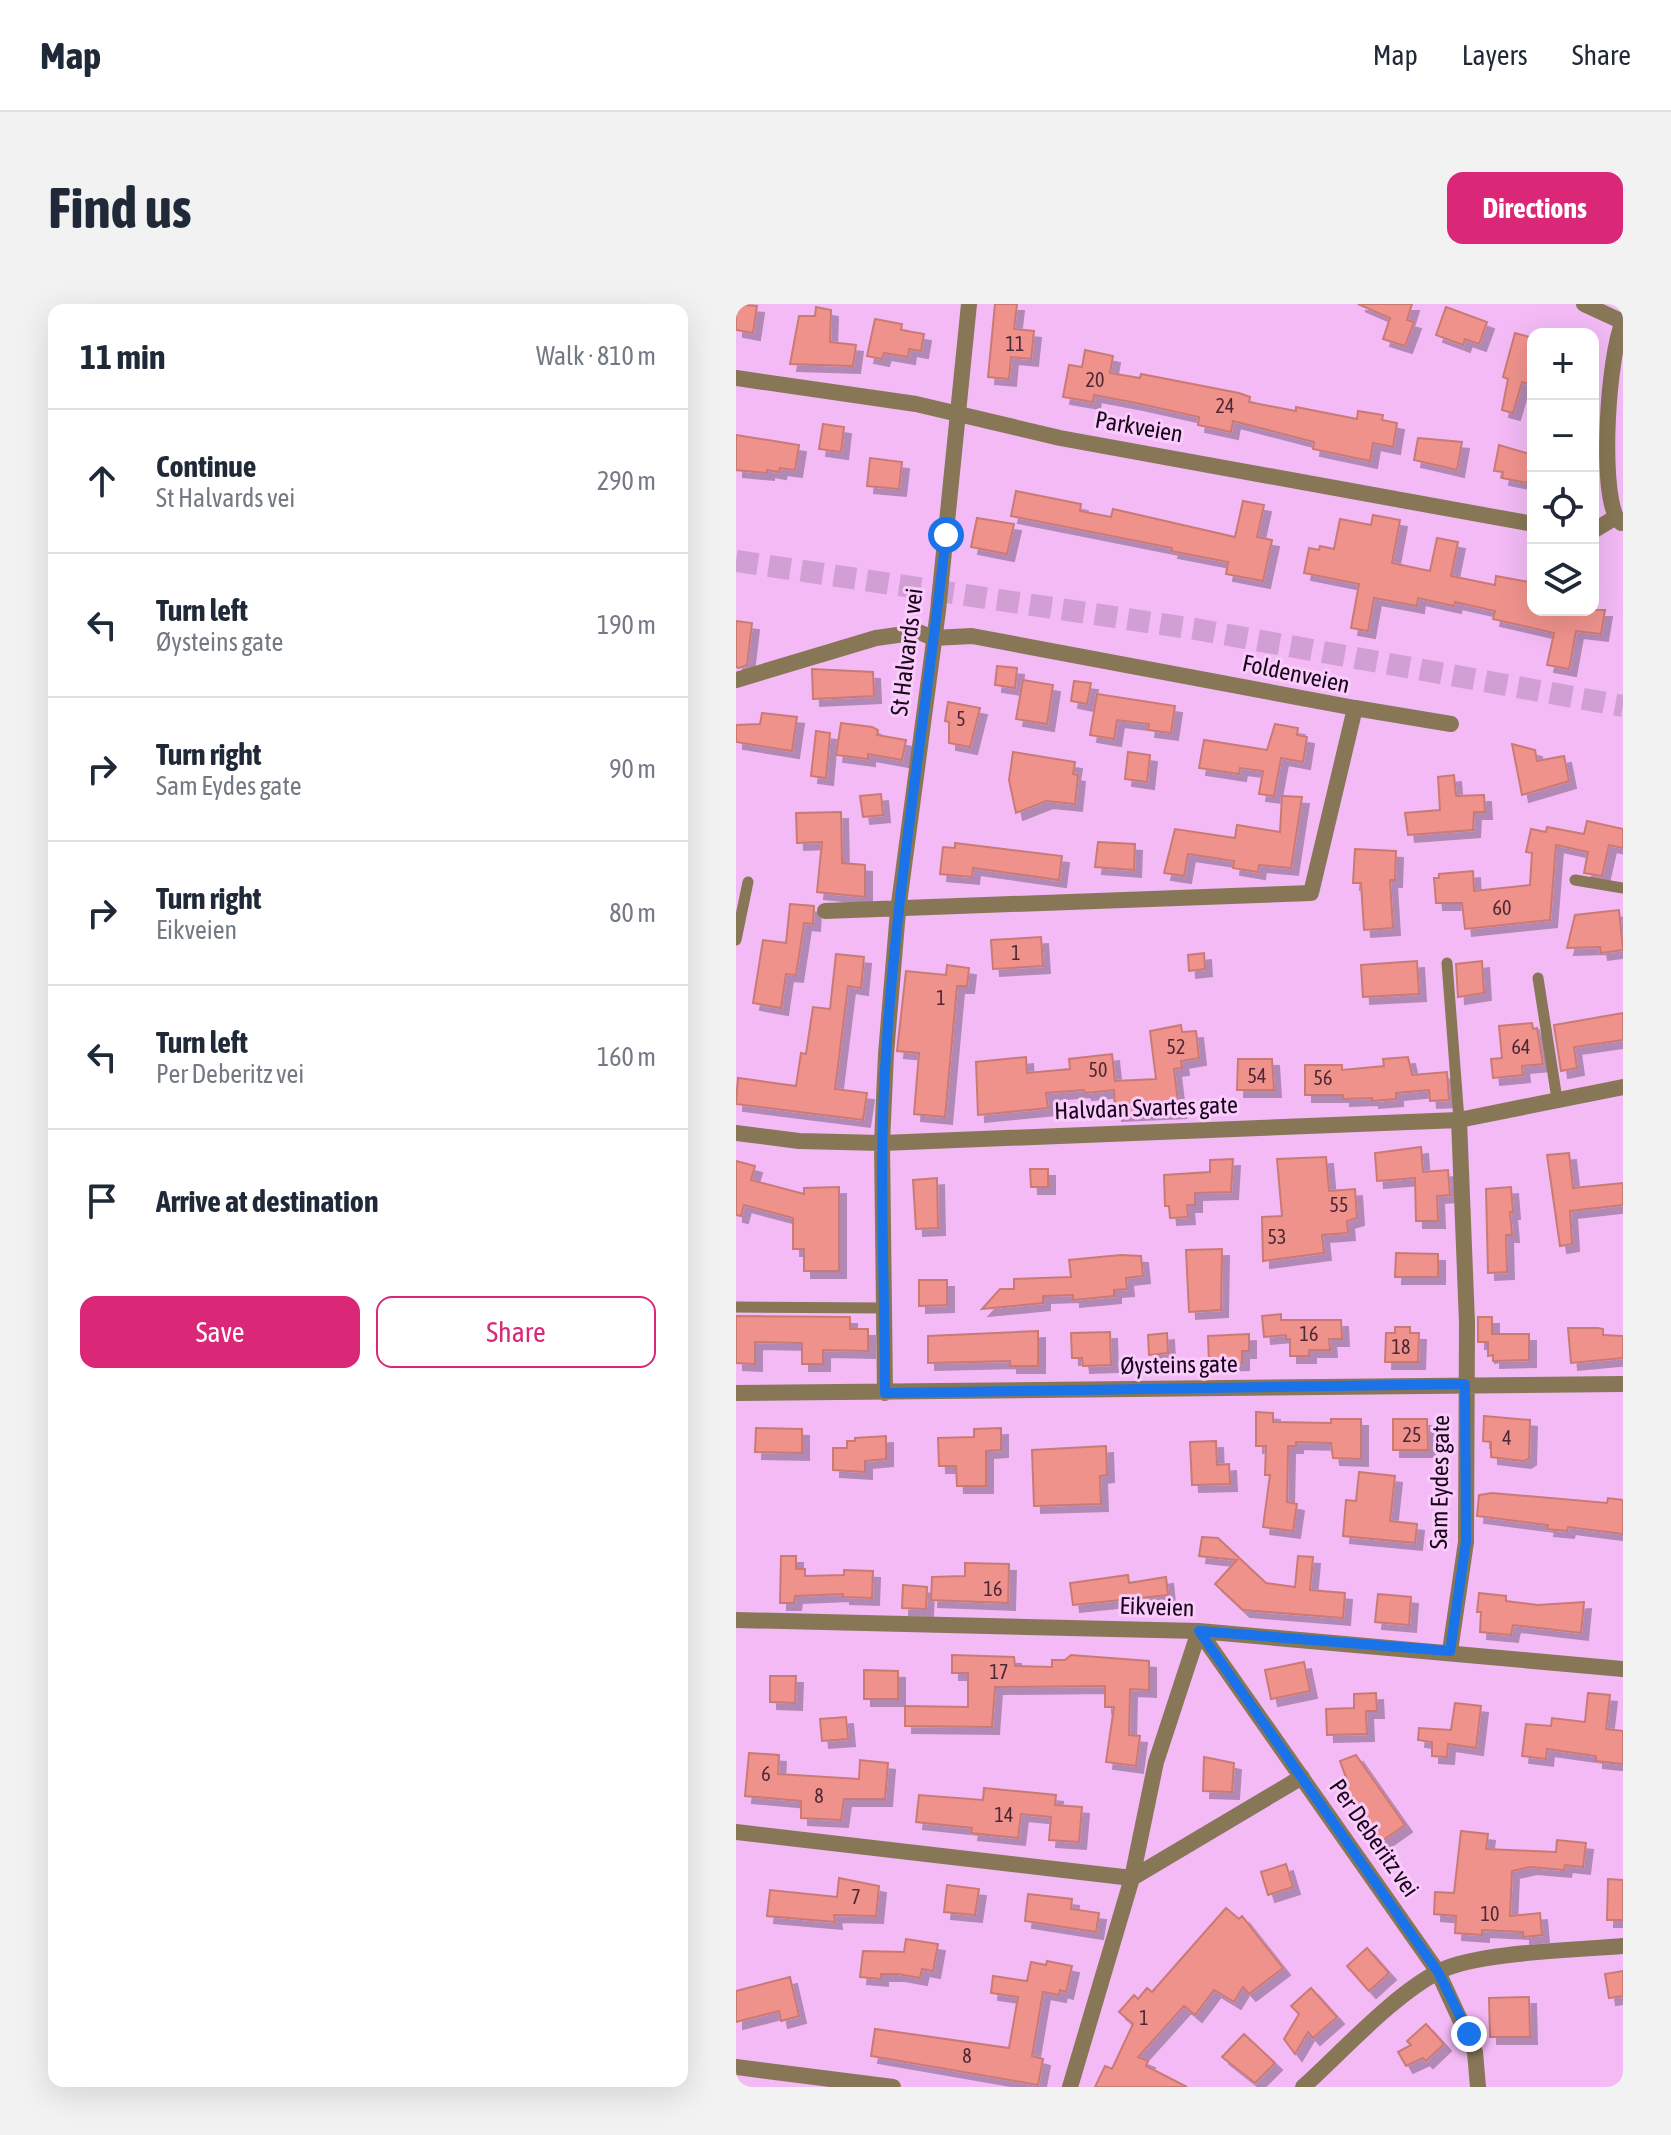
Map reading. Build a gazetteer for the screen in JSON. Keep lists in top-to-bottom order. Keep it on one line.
{"streets":{"street":["Parkveien","St Halvards vei","Foldenveien","Halvdan Svartes gate","Øysteins gate","Sam Eydes gate","Eikveien","Per Deberitz vei"]},"crossings":[["Parkveien","St Halvards vei"],["St Halvards vei","Foldenveien"],["St Halvards vei","Halvdan Svartes gate"],["St Halvards vei","Øysteins gate"],["Halvdan Svartes gate","Sam Eydes gate"],["Øysteins gate","Sam Eydes gate"],["Sam Eydes gate","Eikveien"],["Eikveien","Per Deberitz vei"]],"house_numbers":["11","20","24","5","60","1","1","52","64","50","54","56","55","53","16","18","25","4","16","17","6","8","14","7","10","1","8"],"page":{"header":"Map","nav":["Map","Layers","Share"],"buttons":["Directions",["Save","Share"]],"title":"Find us","heading":["11 min","Walk · 810 m"],"map_buttons":["+","−"],"list":[["Continue","St Halvards vei","290 m"],["Turn left","Øysteins gate","190 m"],["Turn right","Sam Eydes gate","90 m"],["Turn right","Eikveien","80 m"],["Turn left","Per Deberitz vei","160 m"],"Arrive at destination"]}}
